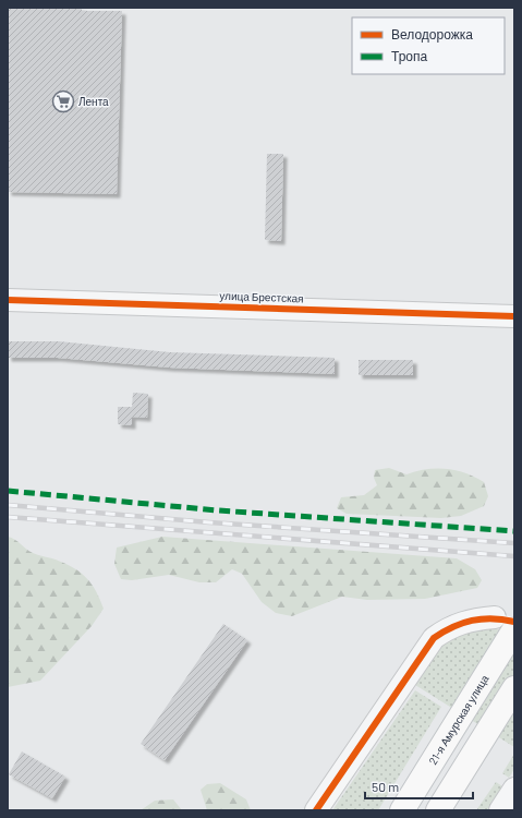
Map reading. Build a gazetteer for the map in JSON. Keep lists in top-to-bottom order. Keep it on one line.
{"streets":{"main road":["21-я Амурская улица"],"street":["улица Брестская"]},"places":{"supermarket":["Лента"]},"legend":["Велодорожка","Тропа"],"scale_bar":"50 m"}
